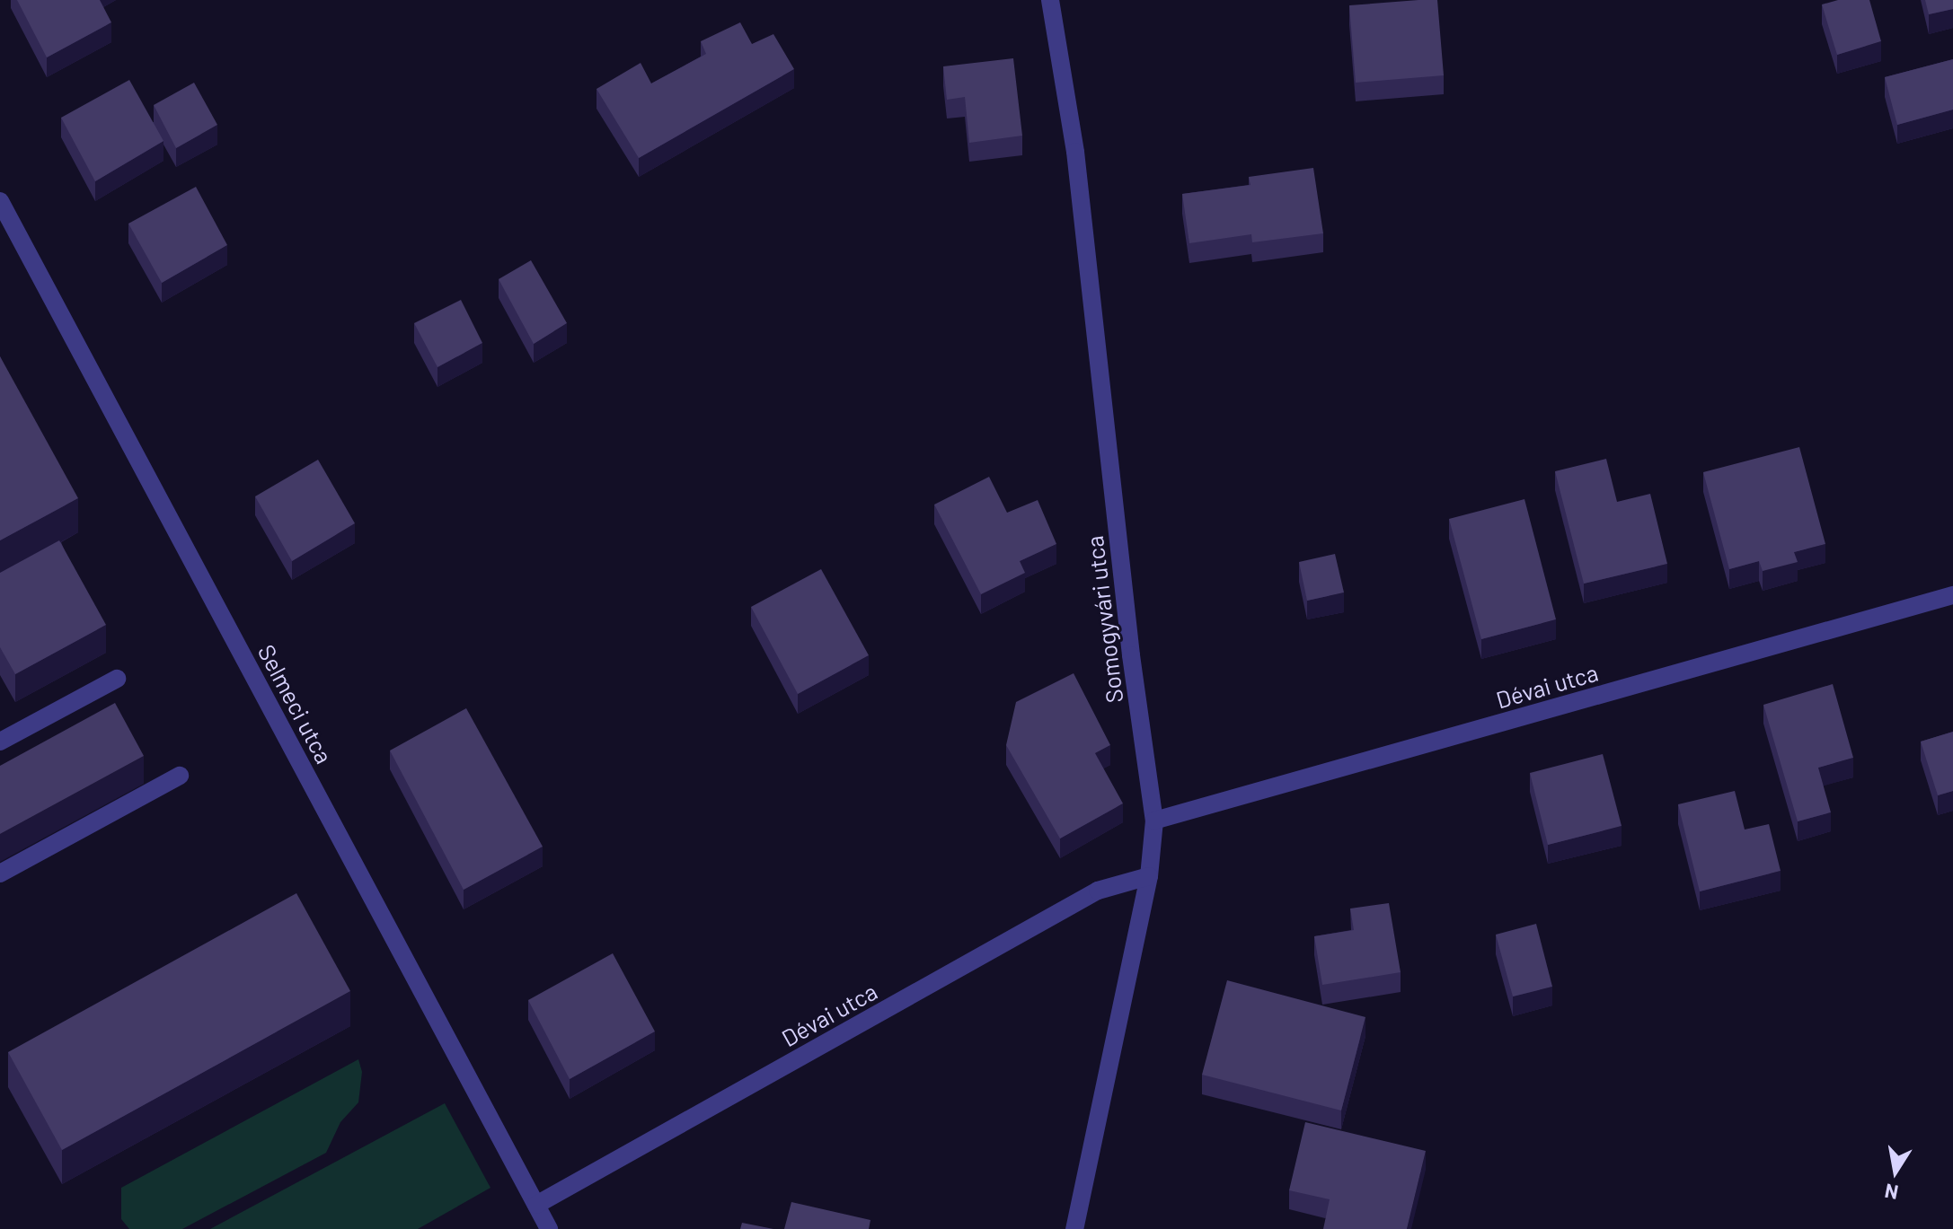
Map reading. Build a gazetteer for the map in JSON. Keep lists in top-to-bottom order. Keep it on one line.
{"streets":{"street":["Somogyvári utca","Dévai utca","Selmeci utca"]},"crossings":[["Somogyvári utca","Dévai utca"],["Dévai utca","Selmeci utca"]],"north":"bottom"}
